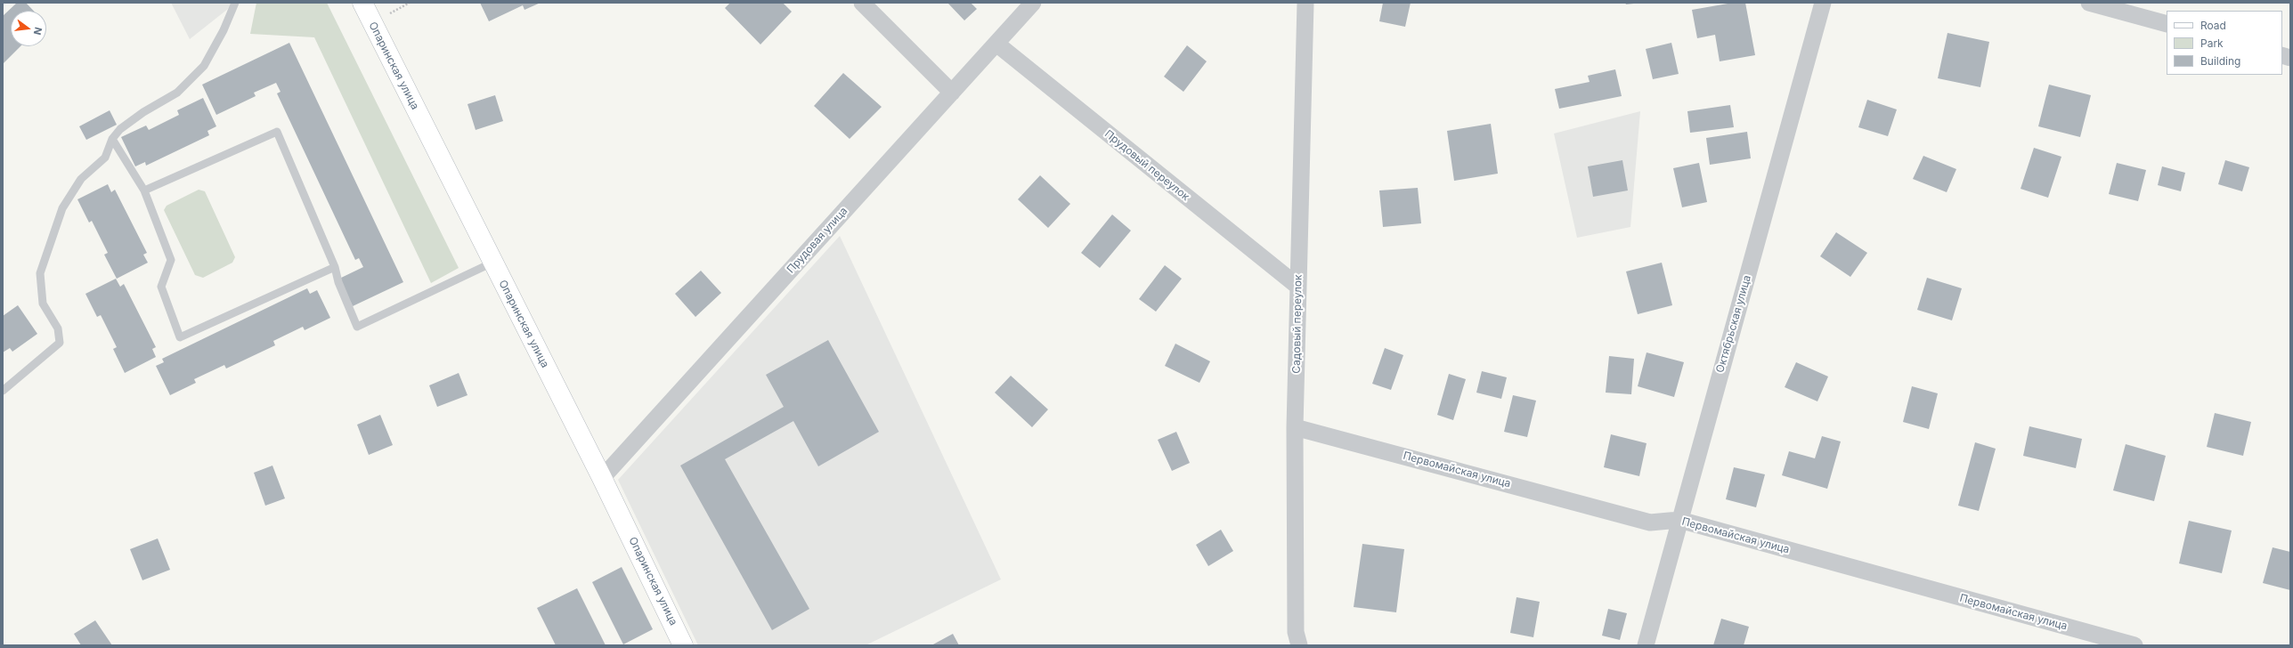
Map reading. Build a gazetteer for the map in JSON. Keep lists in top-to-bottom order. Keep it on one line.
{"streets":{"main road":["Опаринская улица"],"street":["Прудовый переулок","Прудовая улица","Садовый переулок","Октябрьская улица","Первомайская улица"]},"crossings":[["Опаринская улица","Прудовая улица"],["Прудовый переулок","Прудовая улица"],["Прудовый переулок","Садовый переулок"],["Садовый переулок","Первомайская улица"],["Октябрьская улица","Первомайская улица"]],"legend":["Road","Park","Building"],"north":"right"}
